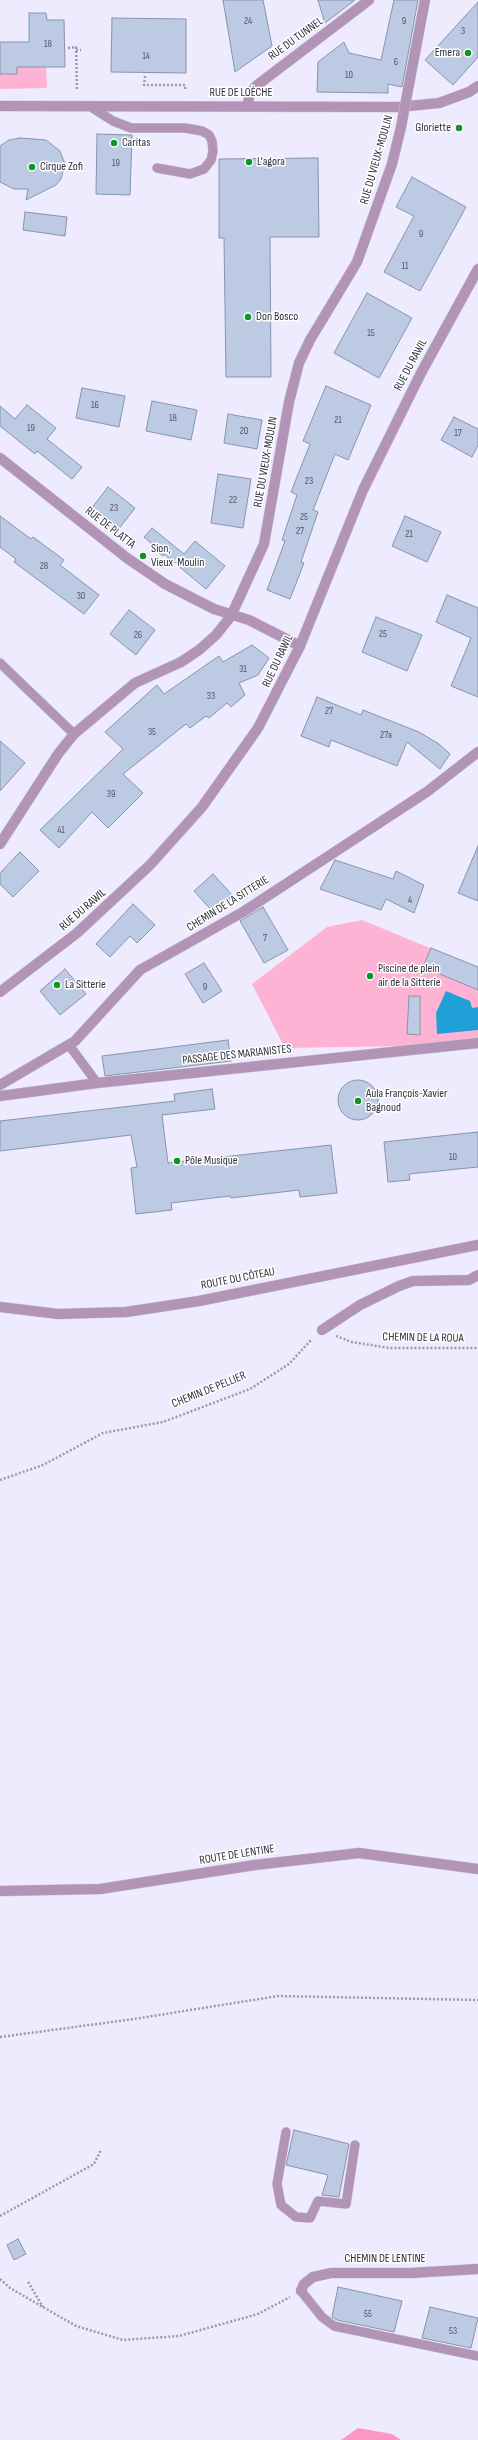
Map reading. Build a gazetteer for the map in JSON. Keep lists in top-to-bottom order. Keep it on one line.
{"streets":{"street":["RUE DU TUNNEL","RUE DE LOÈCHE","RUE DU VIEUX-MOULIN","RUE DU RAWIL","RUE DE PLATTA","CHEMIN DE LA SITTERIE","PASSAGE DES MARIANISTES","ROUTE DU CÔTEAU","ROUTE DE LENTINE","CHEMIN DE LENTINE"],"path":["CHEMIN DE LA ROUA","CHEMIN DE PELLIER"]},"crossings":[["RUE DU TUNNEL","RUE DE LOÈCHE"],["RUE DU VIEUX-MOULIN","RUE DE PLATTA"],["RUE DU RAWIL","RUE DE PLATTA"],["CHEMIN DE LA ROUA","CHEMIN DE PELLIER"]],"places":["Emera","Gloriette","Caritas","L'agora","Cirque Zofi","Don Bosco","Sion, Vieux-Moulin","Piscine de plein air de la Sitterie","La Sitterie","Aula François-Xavier Bagnoud","Pôle Musique"],"house_numbers":["24","9","3","18","14","6","10","19","9","11","15","16","18","21","19","20","17","23","22","23","25","27","21","28","30","25","26","31","33","27","35","27a","39","41","4","7","9","10","55","53"]}
